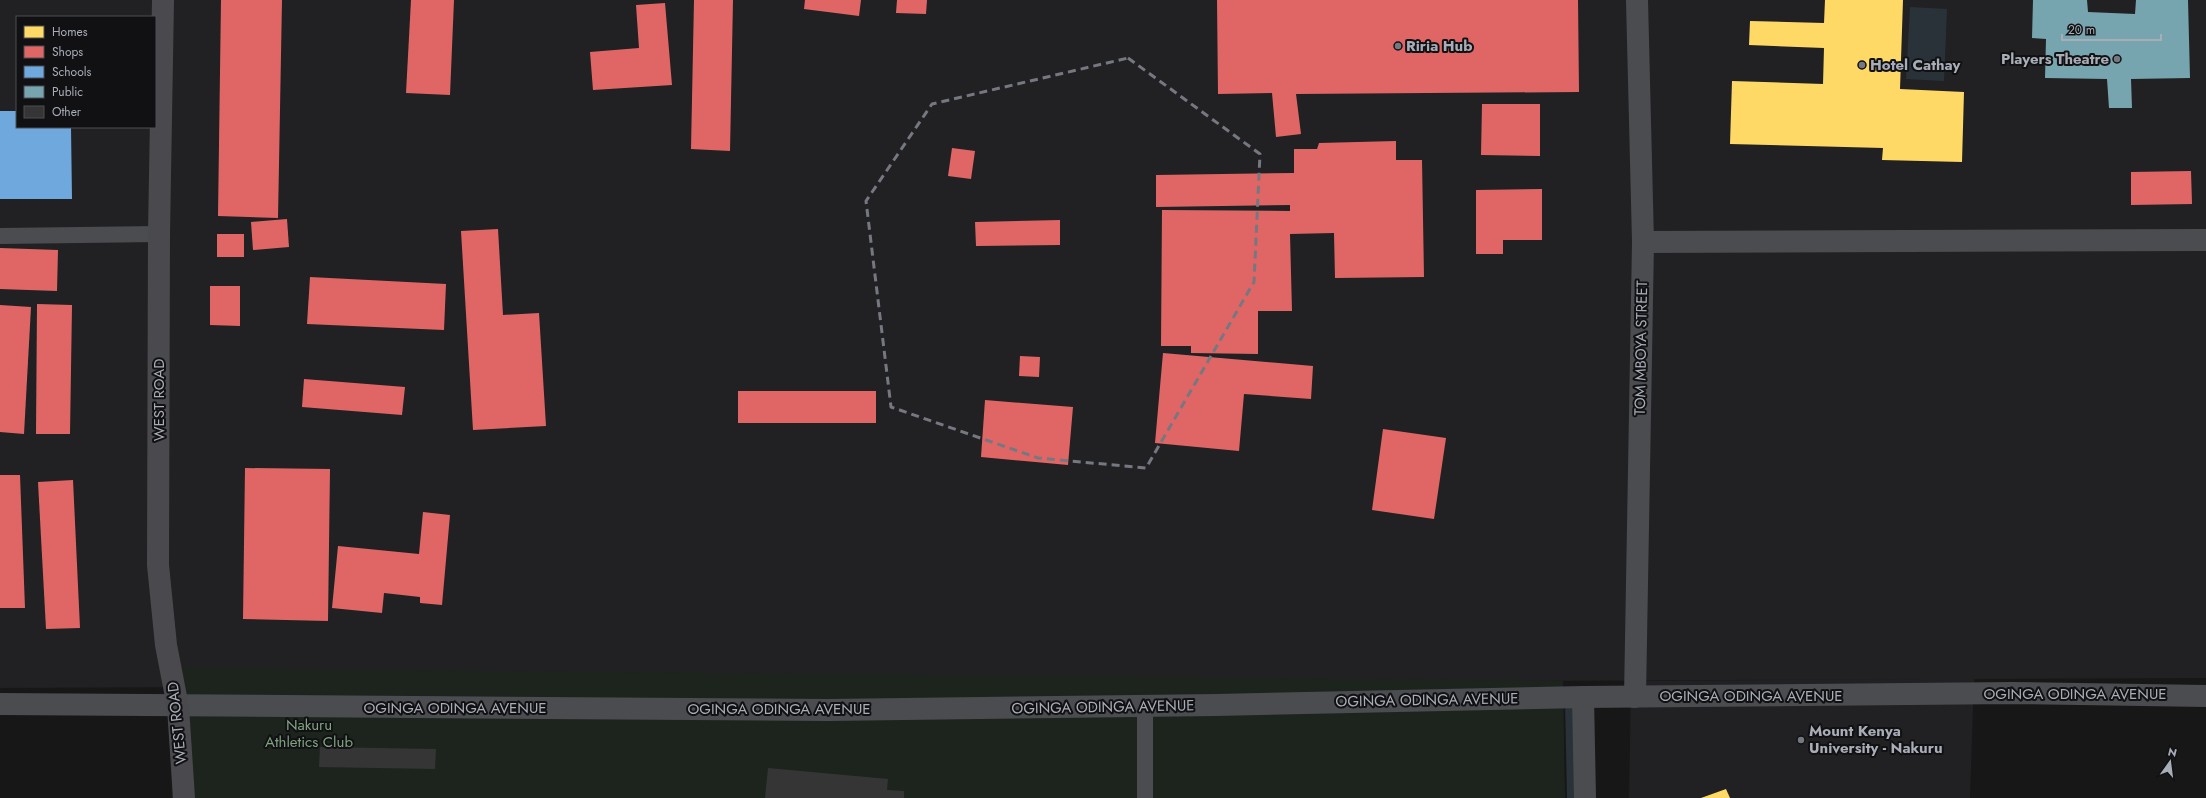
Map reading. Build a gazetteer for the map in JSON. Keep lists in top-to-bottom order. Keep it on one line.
{"streets":{"street":["TOM MBOYA STREET","WEST ROAD","OGINGA ODINGA AVENUE"]},"crossings":[["TOM MBOYA STREET","OGINGA ODINGA AVENUE"],["WEST ROAD","OGINGA ODINGA AVENUE"]],"parks":["Nakuru Athletics Club"],"places":["Riria Hub","Players Theatre","Hotel Cathay","Mount Kenya University - Nakuru"],"legend":["Homes","Shops","Schools","Public","Other"],"scale_bar":"20 m","north":"top"}
